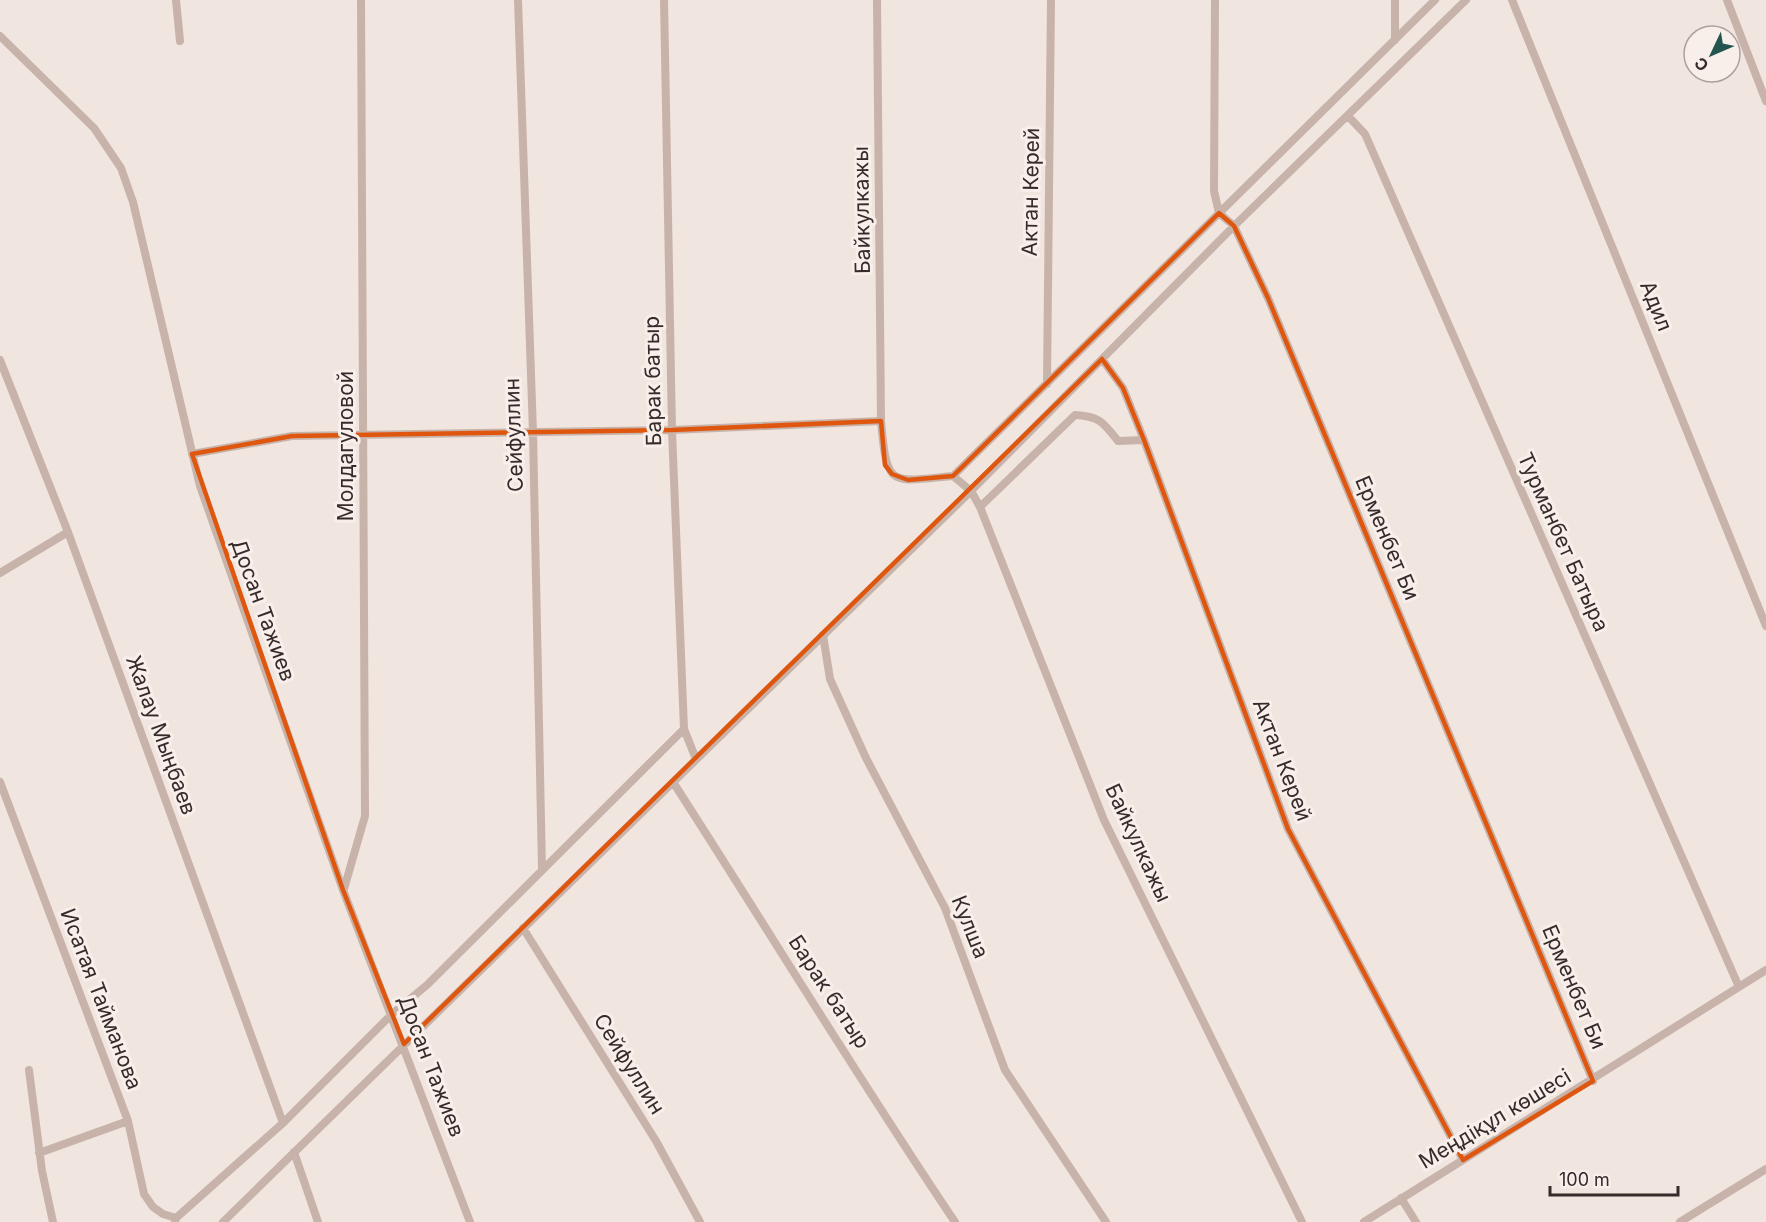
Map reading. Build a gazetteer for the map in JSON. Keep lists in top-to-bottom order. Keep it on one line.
{"streets":{"street":["Актан Керей","Байкулкажы","Адил","Барак батыр","Сейфуллин","Молдагуловой","Ерменбет Би","Турманбет Батыра","Досан Тажиев","Жалау Мыңбаев","Кулша","Исатая Тайманова","Меңдіқұл көшесі"]},"crossings":[["Актан Керей","Меңдіқұл көшесі"],["Молдагуловой","Досан Тажиев"],["Ерменбет Би","Меңдіқұл көшесі"],["Турманбет Батыра","Меңдіқұл көшесі"]],"scale_bar":"100 m","north":"bottom left"}
